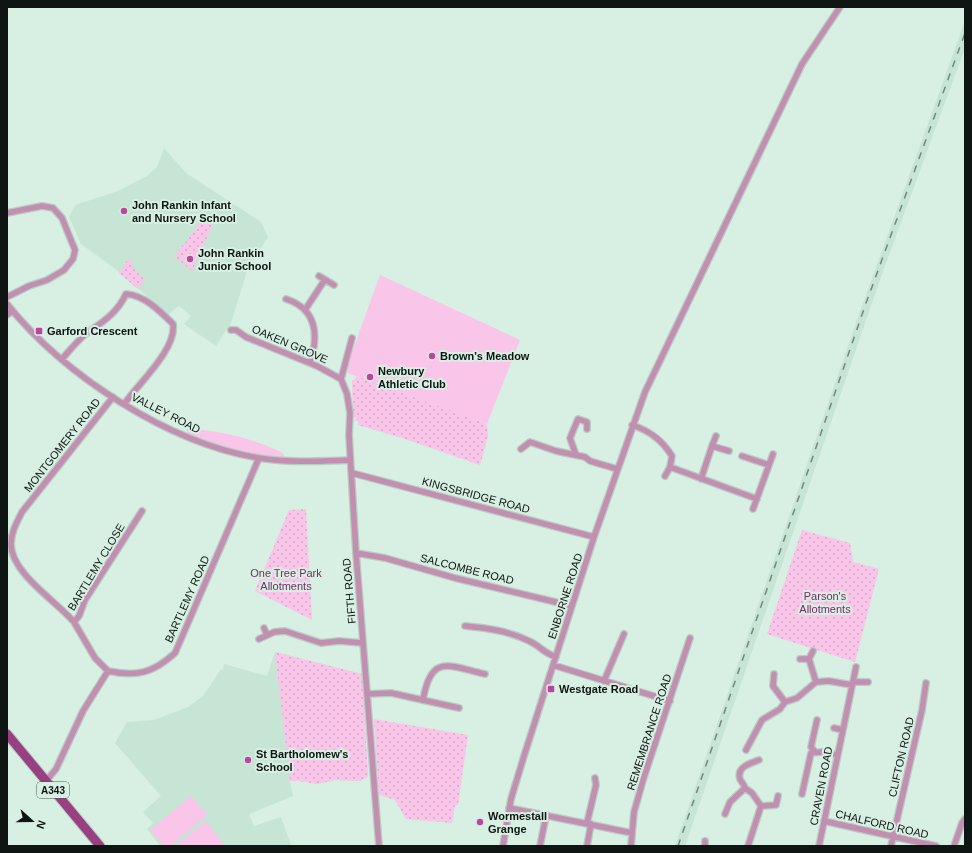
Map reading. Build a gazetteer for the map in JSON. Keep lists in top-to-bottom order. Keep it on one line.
{"streets":{"main road":["A343"],"street":["OAKEN GROVE","VALLEY ROAD","MONTGOMERY ROAD","KINGSBRIDGE ROAD","BARTLEMY CLOSE","SALCOMBE ROAD","FIFTH ROAD","ENBORNE ROAD","BARTLEMY ROAD","REMEMBRANCE ROAD","CLIFTON ROAD","CRAVEN ROAD","CHALFORD ROAD"]},"crossings":[["OAKEN GROVE","FIFTH ROAD"],["VALLEY ROAD","MONTGOMERY ROAD"],["VALLEY ROAD","FIFTH ROAD"],["VALLEY ROAD","BARTLEMY ROAD"],["MONTGOMERY ROAD","BARTLEMY CLOSE"],["KINGSBRIDGE ROAD","FIFTH ROAD"],["KINGSBRIDGE ROAD","ENBORNE ROAD"],["BARTLEMY CLOSE","BARTLEMY ROAD"],["SALCOMBE ROAD","FIFTH ROAD"],["SALCOMBE ROAD","ENBORNE ROAD"],["CLIFTON ROAD","CHALFORD ROAD"],["CRAVEN ROAD","CHALFORD ROAD"]],"parks":["One Tree Park Allotments","Parson's Allotments"],"places":{"other":["John Rankin Infant and Nursery School","John Rankin Junior School","Brown's Meadow","Newbury Athletic Club","St Bartholomew's School","Wormestall Grange"],"transit":["Garford Crescent","Westgate Road"]},"north":"right"}
